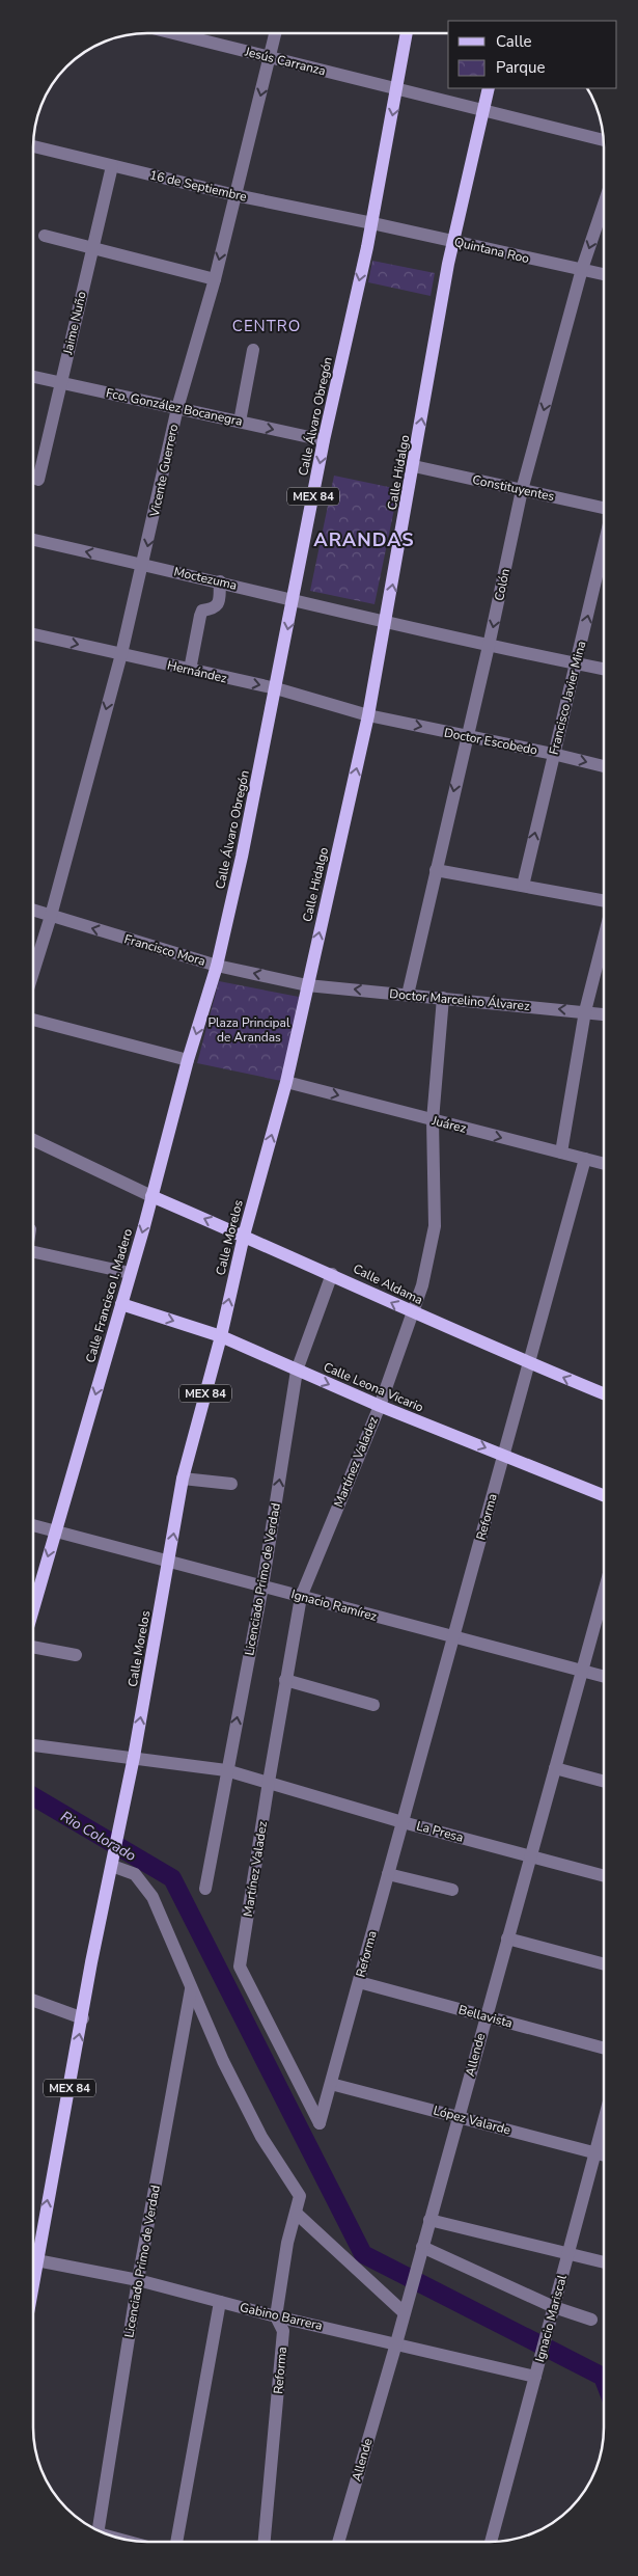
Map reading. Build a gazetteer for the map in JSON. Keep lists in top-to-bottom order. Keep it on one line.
{"streets":{"main road":["Calle Álvaro Obregón","Calle Hidalgo","MEX 84","Calle Morelos","Calle Aldama","Calle Francisco I. Madero","Calle Leona Vicario"],"street":["Jesús Carranza","16 de Septiembre","Quintana Roo","Jaime Nuño","Fco. González Bocanegra","Vicente Guerrero","Constituyentes","Moctezuma","Colón","Hernández","Francisco Javier Mina","Doctor Escobedo","Francisco Mora","Doctor Marcelino Álvarez","Juárez","Martínez Valadez","Reforma","Licenciado Primo de Verdad","Ignacio Ramírez","La Presa","Bellavista","Allende","López Valarde","Gabino Barrera","Ignacio Mariscal"]},"crossings":[["Jesús Carranza","Calle Álvaro Obregón"],["Jesús Carranza","Vicente Guerrero"],["Jesús Carranza","Calle Hidalgo"],["16 de Septiembre","Quintana Roo"],["16 de Septiembre","Jaime Nuño"],["16 de Septiembre","Calle Álvaro Obregón"],["16 de Septiembre","Vicente Guerrero"],["Quintana Roo","Calle Álvaro Obregón"],["Quintana Roo","Calle Hidalgo"],["Quintana Roo","Colón"],["Jaime Nuño","Fco. González Bocanegra"],["Fco. González Bocanegra","Calle Álvaro Obregón"],["Fco. González Bocanegra","Vicente Guerrero"],["Calle Álvaro Obregón","Moctezuma"],["Calle Álvaro Obregón","Hernández"],["Calle Álvaro Obregón","Francisco Mora"],["Calle Álvaro Obregón","Calle Francisco I. Madero"],["Vicente Guerrero","Moctezuma"],["Vicente Guerrero","Hernández"],["Vicente Guerrero","Francisco Mora"],["Calle Hidalgo","Constituyentes"],["Calle Hidalgo","Moctezuma"],["Calle Hidalgo","Hernández"],["Calle Hidalgo","Doctor Escobedo"],["Calle Hidalgo","Francisco Mora"],["Calle Hidalgo","Doctor Marcelino Álvarez"],["Calle Hidalgo","Calle Morelos"],["Constituyentes","Colón"],["Moctezuma","Colón"],["Moctezuma","Francisco Javier Mina"],["Colón","Doctor Escobedo"],["Colón","Doctor Marcelino Álvarez"],["Hernández","Doctor Escobedo"],["Francisco Javier Mina","Doctor Escobedo"],["Francisco Mora","Doctor Marcelino Álvarez"],["Francisco Mora","Calle Morelos"],["Francisco Mora","Calle Francisco I. Madero"],["Doctor Marcelino Álvarez","Calle Morelos"],["Doctor Marcelino Álvarez","Martínez Valadez"],["Juárez","Calle Morelos"],["Juárez","Martínez Valadez"],["Juárez","Reforma"],["Calle Morelos","Calle Aldama"],["Calle Morelos","Calle Leona Vicario"],["Calle Morelos","Ignacio Ramírez"],["Calle Morelos","La Presa"],["Calle Aldama","Calle Francisco I. Madero"],["Calle Aldama","Martínez Valadez"],["Calle Aldama","Reforma"],["Calle Aldama","Licenciado Primo de Verdad"],["Calle Francisco I. Madero","Calle Leona Vicario"],["Calle Francisco I. Madero","Ignacio Ramírez"],["Calle Leona Vicario","Martínez Valadez"],["Calle Leona Vicario","Reforma"],["Calle Leona Vicario","Licenciado Primo de Verdad"],["Martínez Valadez","Reforma"],["Martínez Valadez","Ignacio Ramírez"],["Martínez Valadez","La Presa"],["Reforma","Licenciado Primo de Verdad"],["Reforma","Ignacio Ramírez"],["Reforma","La Presa"],["Reforma","Bellavista"],["Reforma","López Valarde"],["Reforma","Gabino Barrera"],["Licenciado Primo de Verdad","Ignacio Ramírez"],["Licenciado Primo de Verdad","La Presa"],["Licenciado Primo de Verdad","Gabino Barrera"],["Ignacio Ramírez","Allende"],["La Presa","Allende"],["Bellavista","Allende"],["Allende","López Valarde"],["Allende","Gabino Barrera"],["López Valarde","Ignacio Mariscal"],["Gabino Barrera","Ignacio Mariscal"]],"one_way":["Calle Álvaro Obregón","Vicente Guerrero","Calle Hidalgo","Colón","Hernández","Francisco Javier Mina","Doctor Escobedo","Doctor Marcelino Álvarez","Juárez","Calle Morelos","Calle Aldama","Calle Francisco I. Madero","Calle Leona Vicario"],"districts":["CENTRO","ARANDAS"],"water":["Rio Colorado"],"parks":["Plaza Principal de Arandas"],"legend":["Calle","Parque"]}
